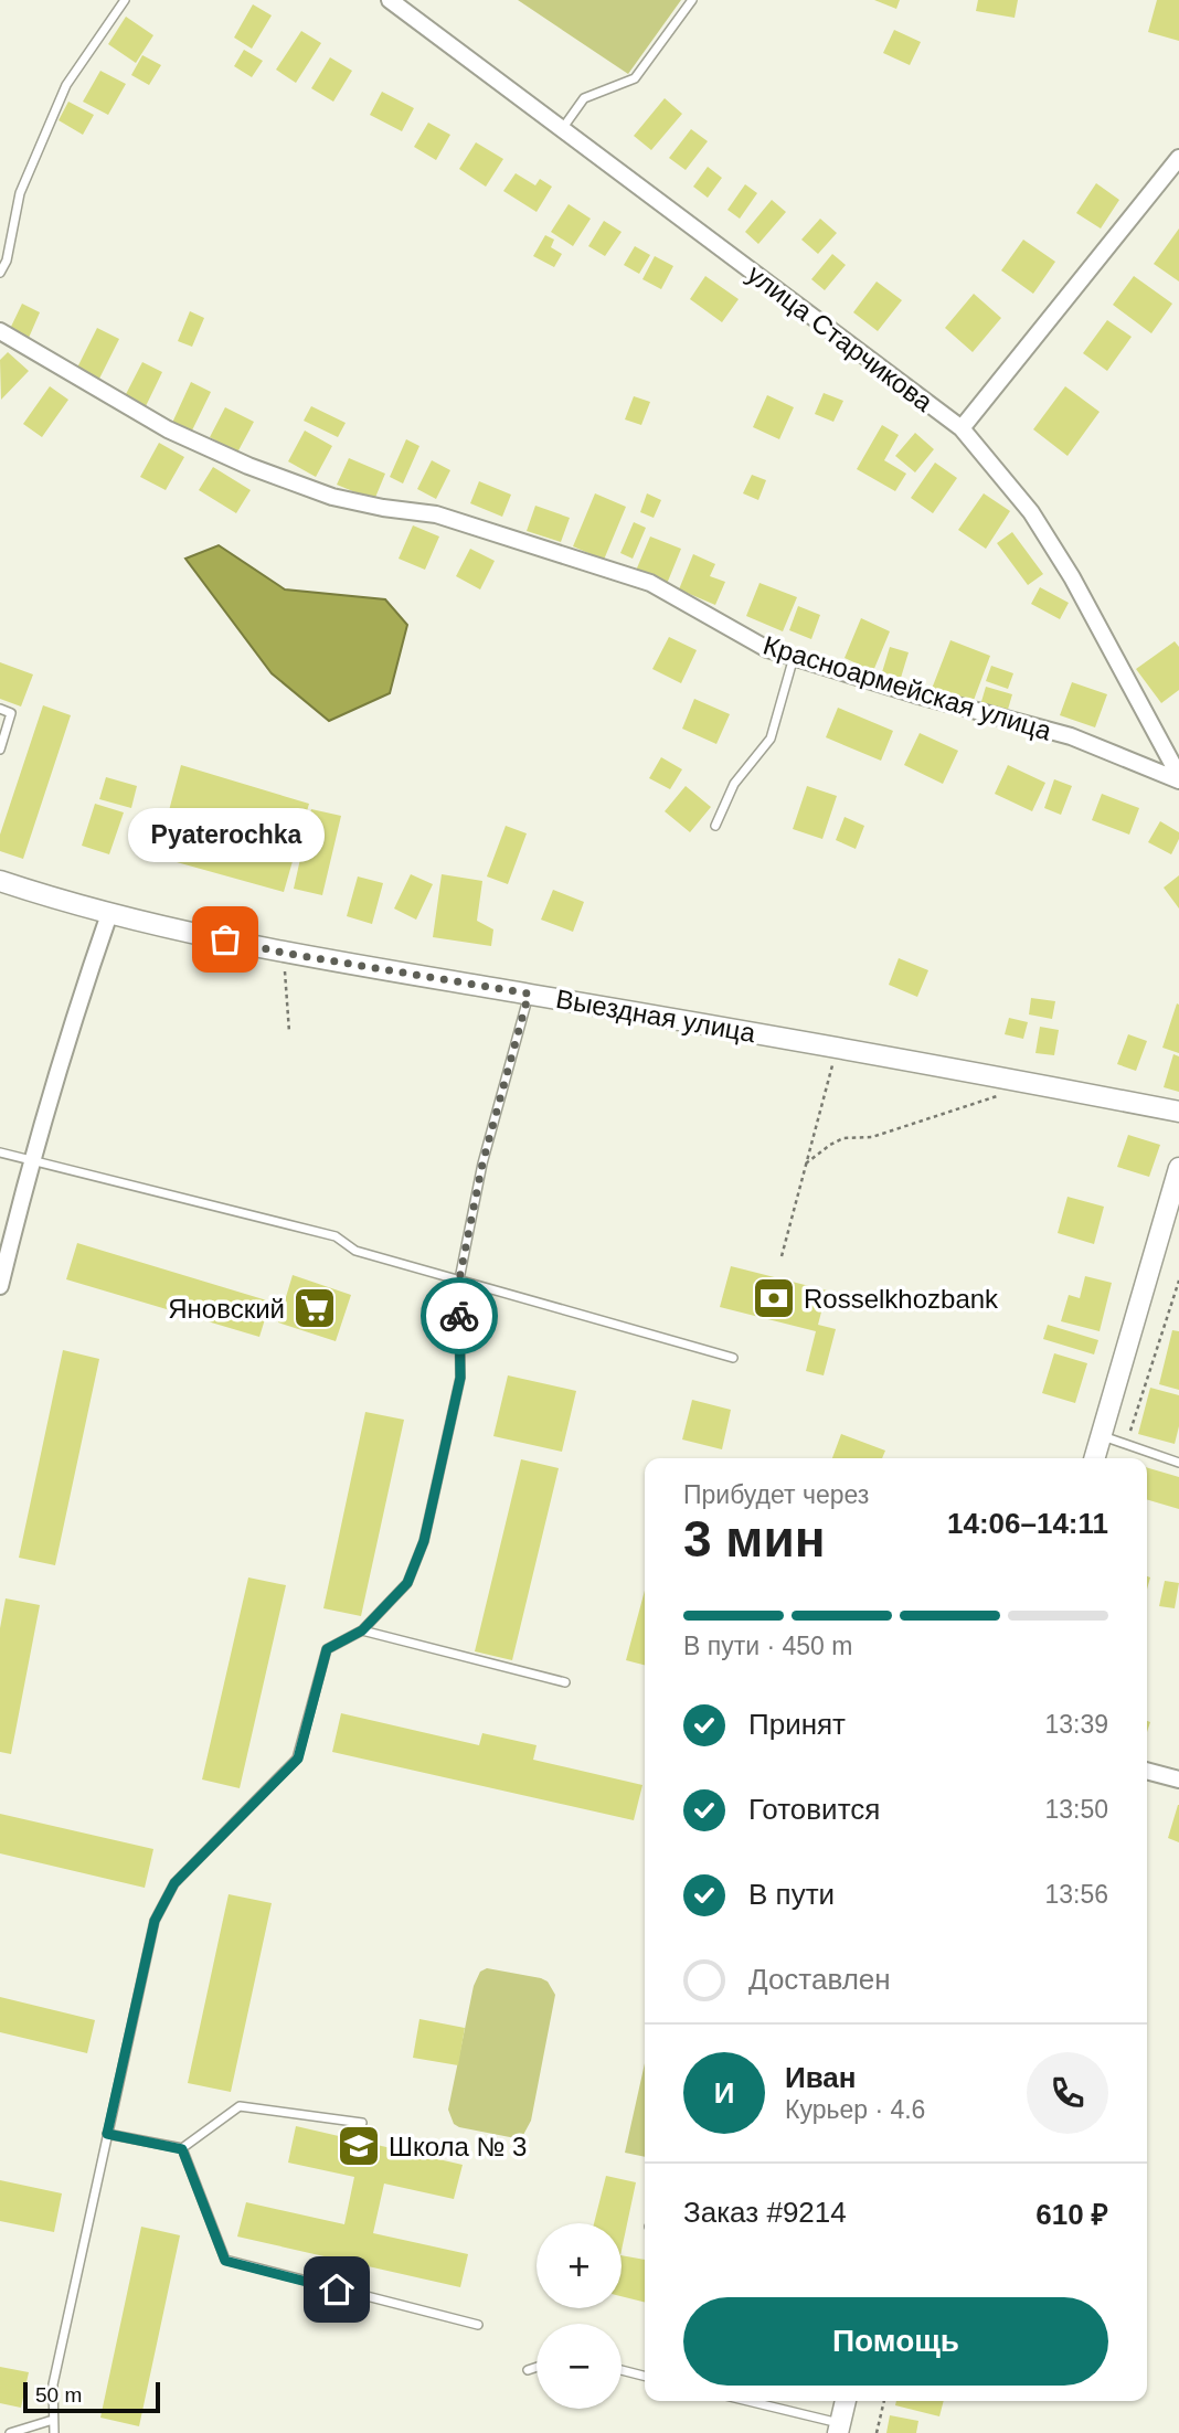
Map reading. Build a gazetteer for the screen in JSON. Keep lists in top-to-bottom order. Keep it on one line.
{"streets":{"street":["улица Старчикова","Красноармейская улица","Выездная улица"]},"crossings":[["улица Старчикова","Красноармейская улица"]],"places":{"other":["Pyaterochka"],"bank":["Rosselkhozbank"],"supermarket":["Яновский"],"school or university":["Школа № 3"]},"scale_bar":"50 m","page":{"bubble":"Pyaterochka","heading":["3 мин","Прибудет через","14:06–14:11"],"panel":["Иван","Курьер · 4.6","Заказ #9214","610 ₽"],"bar":"В пути · 450 m","list":[["Принят","13:39"],["Готовится","13:50"],["В пути","13:56"],"Доставлен"],"round":"И","map_buttons":["+","−"],"buttons":"Помощь","scale":"50 m"}}
